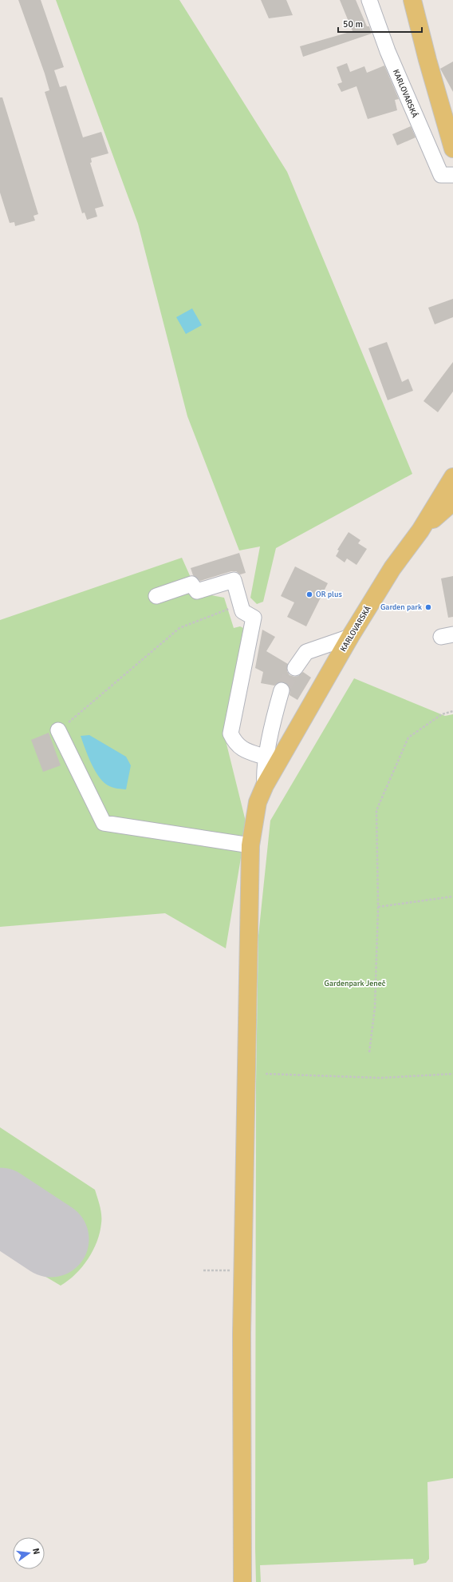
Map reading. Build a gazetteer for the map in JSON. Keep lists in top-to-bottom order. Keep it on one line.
{"streets":{"main road":["KARLOVARSKÁ"]},"parks":["Gardenpark Jeneč"],"places":["OR plus","Garden park"],"scale_bar":"50 m","north":"right"}
